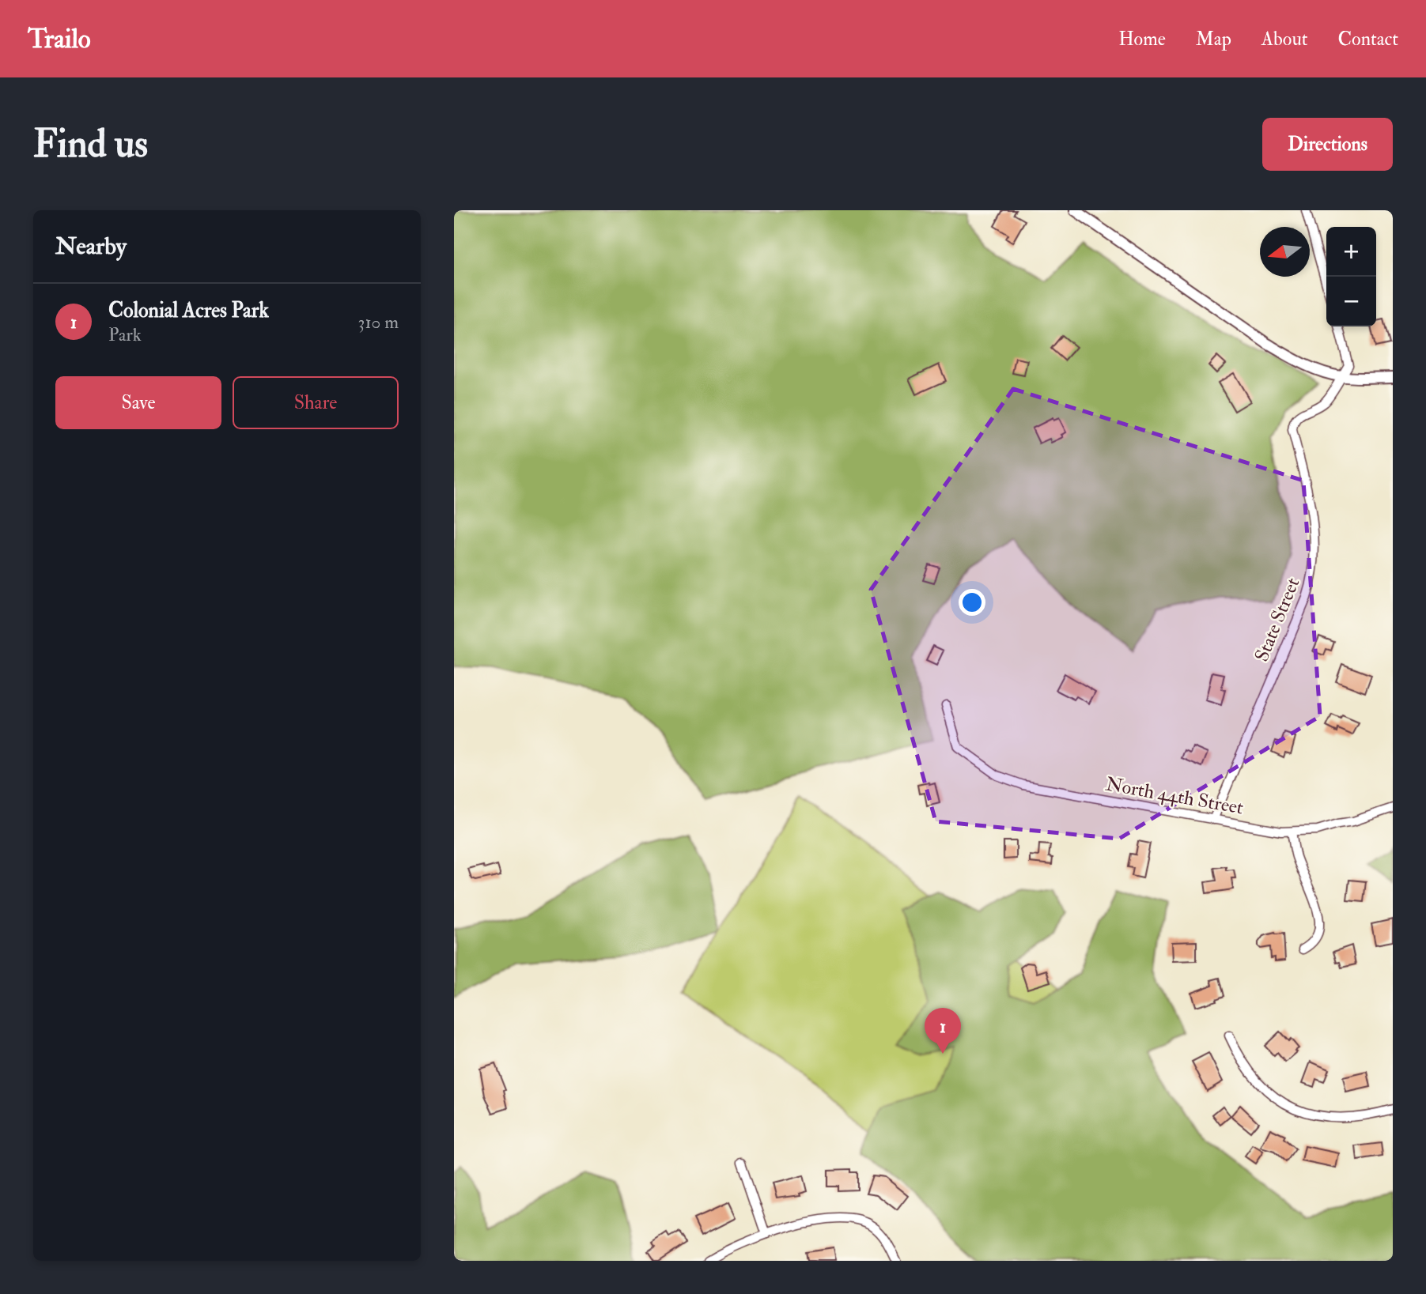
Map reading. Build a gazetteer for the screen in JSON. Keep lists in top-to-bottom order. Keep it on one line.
{"streets":{"street":["State Street","North 44th Street"]},"crossings":[["State Street","North 44th Street"]],"north":"left","page":{"header":"Trailo","nav":["Home","Map","About","Contact"],"buttons":["Directions",["Save","Share"]],"title":"Find us","heading":"Nearby","map_buttons":["+","−"],"list":[{"mark":"1","name":"Colonial Acres Park","note":"Park","value":"310 m"}],"pins":"1"}}
